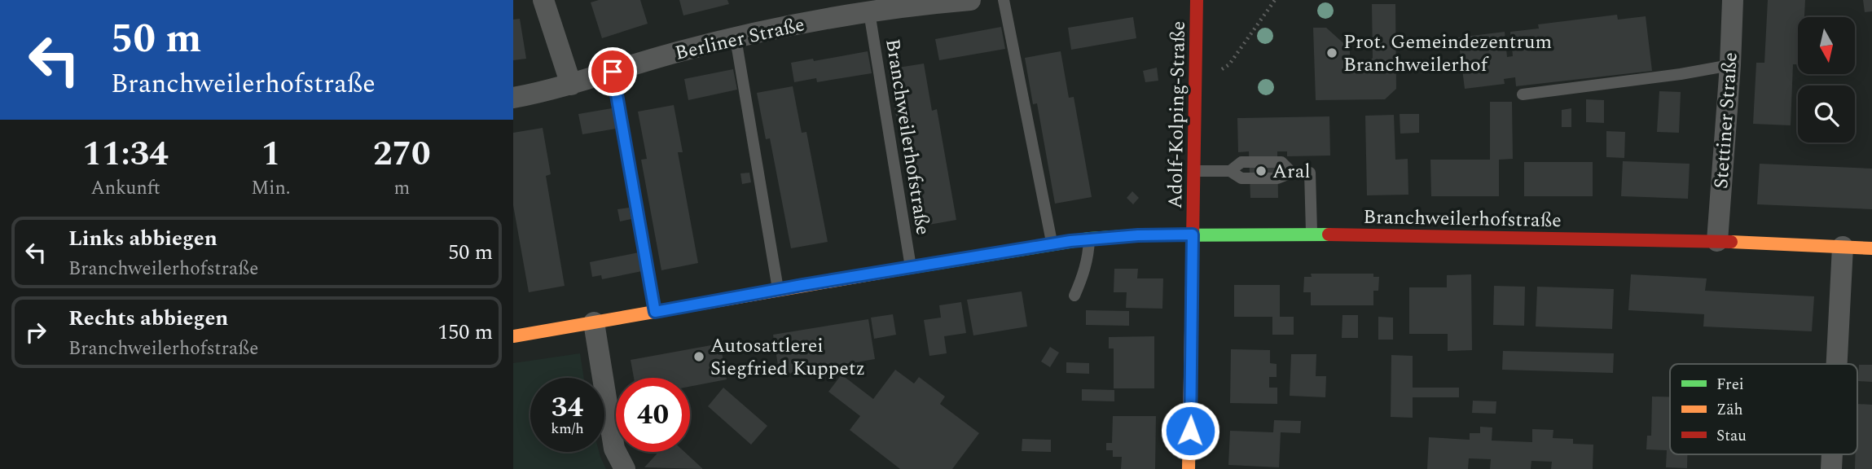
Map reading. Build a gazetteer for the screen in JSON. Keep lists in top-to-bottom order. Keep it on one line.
{"streets":{"street":["Berliner Straße","Adolf-Kolping-Straße","Stettiner Straße","Branchweilerhofstraße"]},"crossings":[["Berliner Straße","Branchweilerhofstraße"],["Adolf-Kolping-Straße","Branchweilerhofstraße"],["Stettiner Straße","Branchweilerhofstraße"]],"places":["Prot. Gemeindezentrum Branchweilerhof","Aral","Autosattlerei Siegfried Kuppetz"],"legend":["Frei","Zäh","Stau"],"north":"bottom","page":{"turn":["50 m","Branchweilerhofstraße"],"eta":["11:34","Ankunft","1","Min.","270","m"],"list":[{"name":"Links abbiegen","note":"Branchweilerhofstraße","value":"50 m"},{"name":"Rechts abbiegen","note":"Branchweilerhofstraße","value":"150 m"}],"speed":"34 km/h","limit":"40"}}
